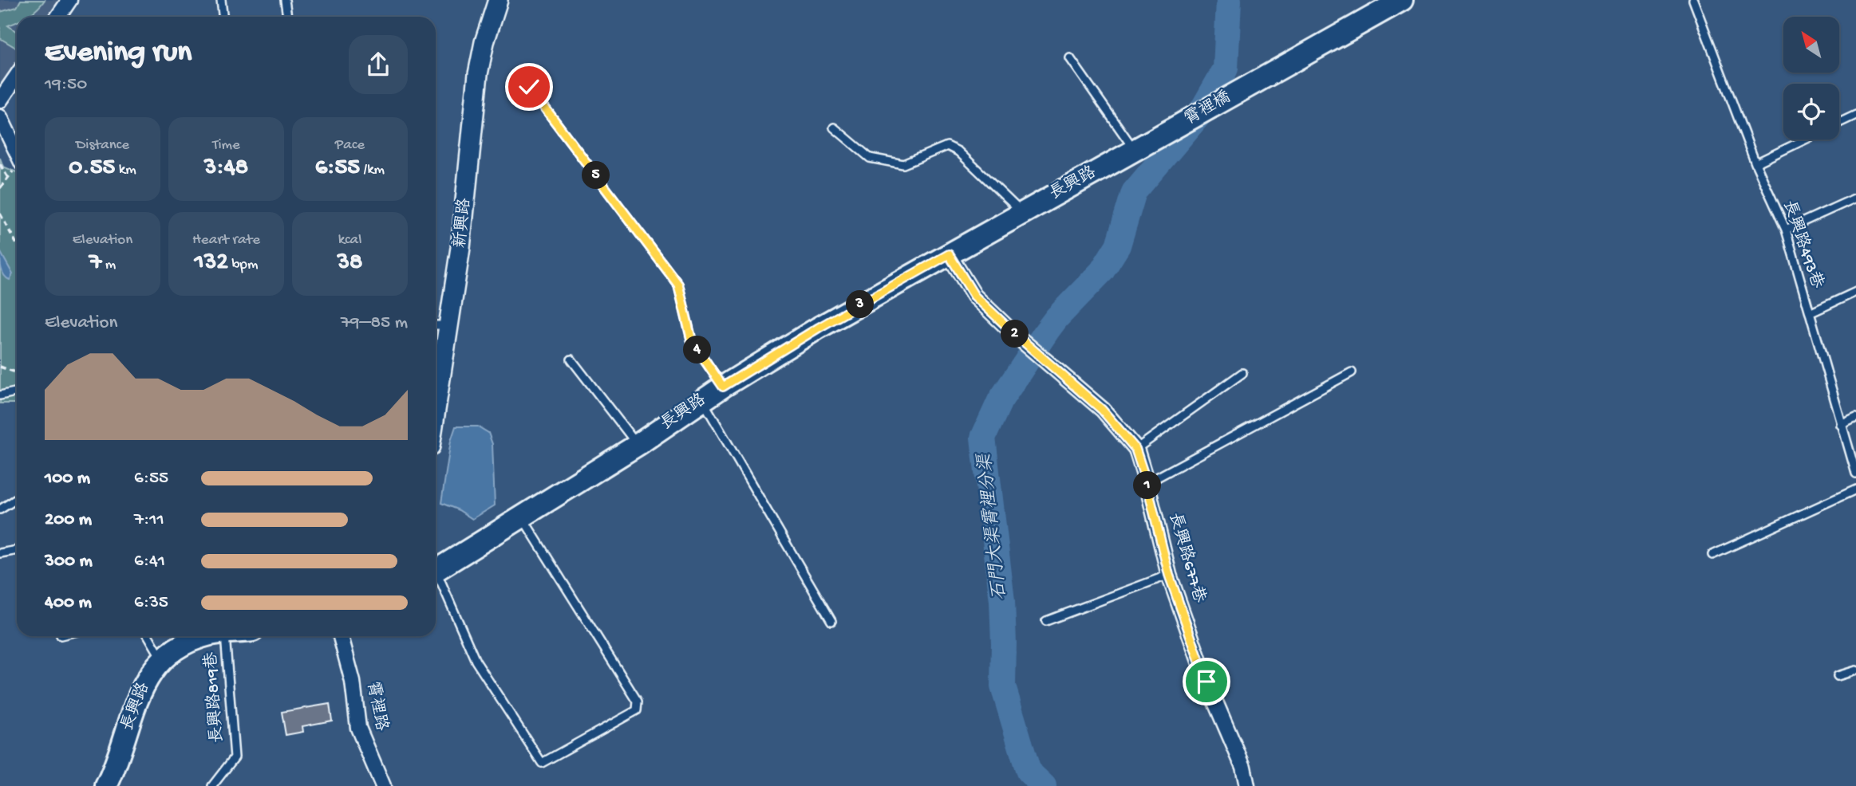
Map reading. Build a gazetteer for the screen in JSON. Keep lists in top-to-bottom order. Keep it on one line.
{"streets":{"main road":["霄裡橋","長興路"],"street":["新興路","長興路677巷","霄裡路"],"lane":["長興路493巷","長興路819巷"]},"crossings":[["霄裡橋","長興路"],["長興路","長興路677巷"]],"water":["石門大渠霄裡分渠"],"north":"top left","page":{"heading":["Evening run","19:50"],"stats":[["Distance","0.55 km"],["Time","3:48"],["Pace","6:55 /km"],["Elevation","7 m"],["Heart rate","132 bpm"],["kcal","38"]],"pins":["5","3","2","4","1"],"chart":["Elevation","79–85 m"],"list":[{"name":"100 m","note":"6:55"},{"name":"200 m","note":"7:11"},{"name":"300 m","note":"6:41"},{"name":"400 m","note":"6:35"}]}}
